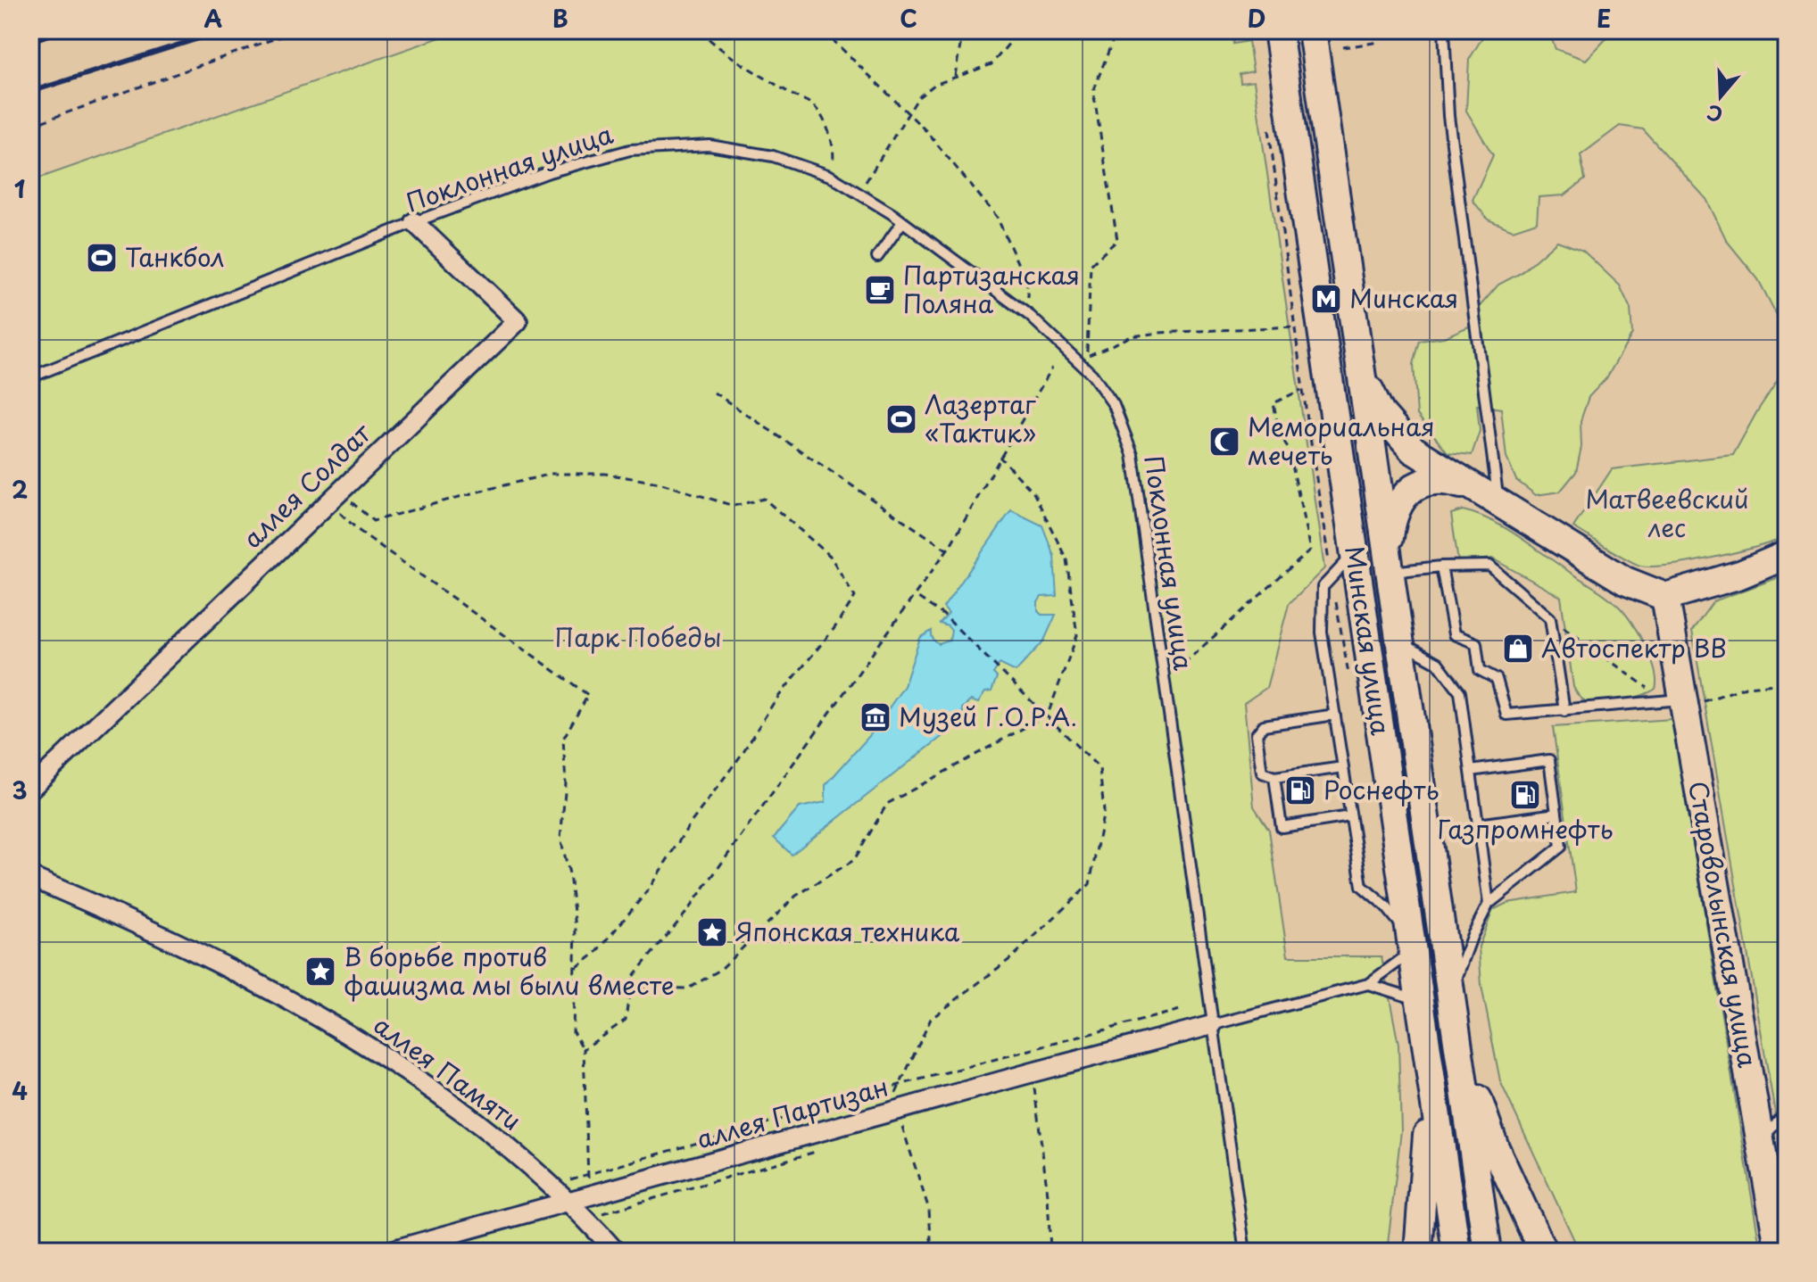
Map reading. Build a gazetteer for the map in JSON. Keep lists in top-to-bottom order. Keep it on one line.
{"streets":{"main road":["Минская улица","Староволынская улица"],"street":["аллея Солдат","аллея Памяти","аллея Партизан"],"lane":["Поклонная улица"]},"crossings":[["Поклонная улица","аллея Солдат"],["Поклонная улица","аллея Партизан"],["аллея Памяти","аллея Партизан"]],"parks":["Матвеевский лес","Парк Победы"],"places":{"sports":["Танкбол","Лазертаг «Тактик»"],"cafe":["Партизанская Поляна"],"metro station":["Минская"],"mosque":["Мемориальная мечеть"],"shop":["Автоспектр ВВ"],"museum":["Музей Г.О.Р.А."],"fuel station":["Роснефть","Газпромнефть"],"place":["Японская техника","В борьбе против фашизма мы были вместе"]},"north":"bottom","grid":{"columns":["A","B","C","D","E"],"rows":["1","2","3","4"]}}
